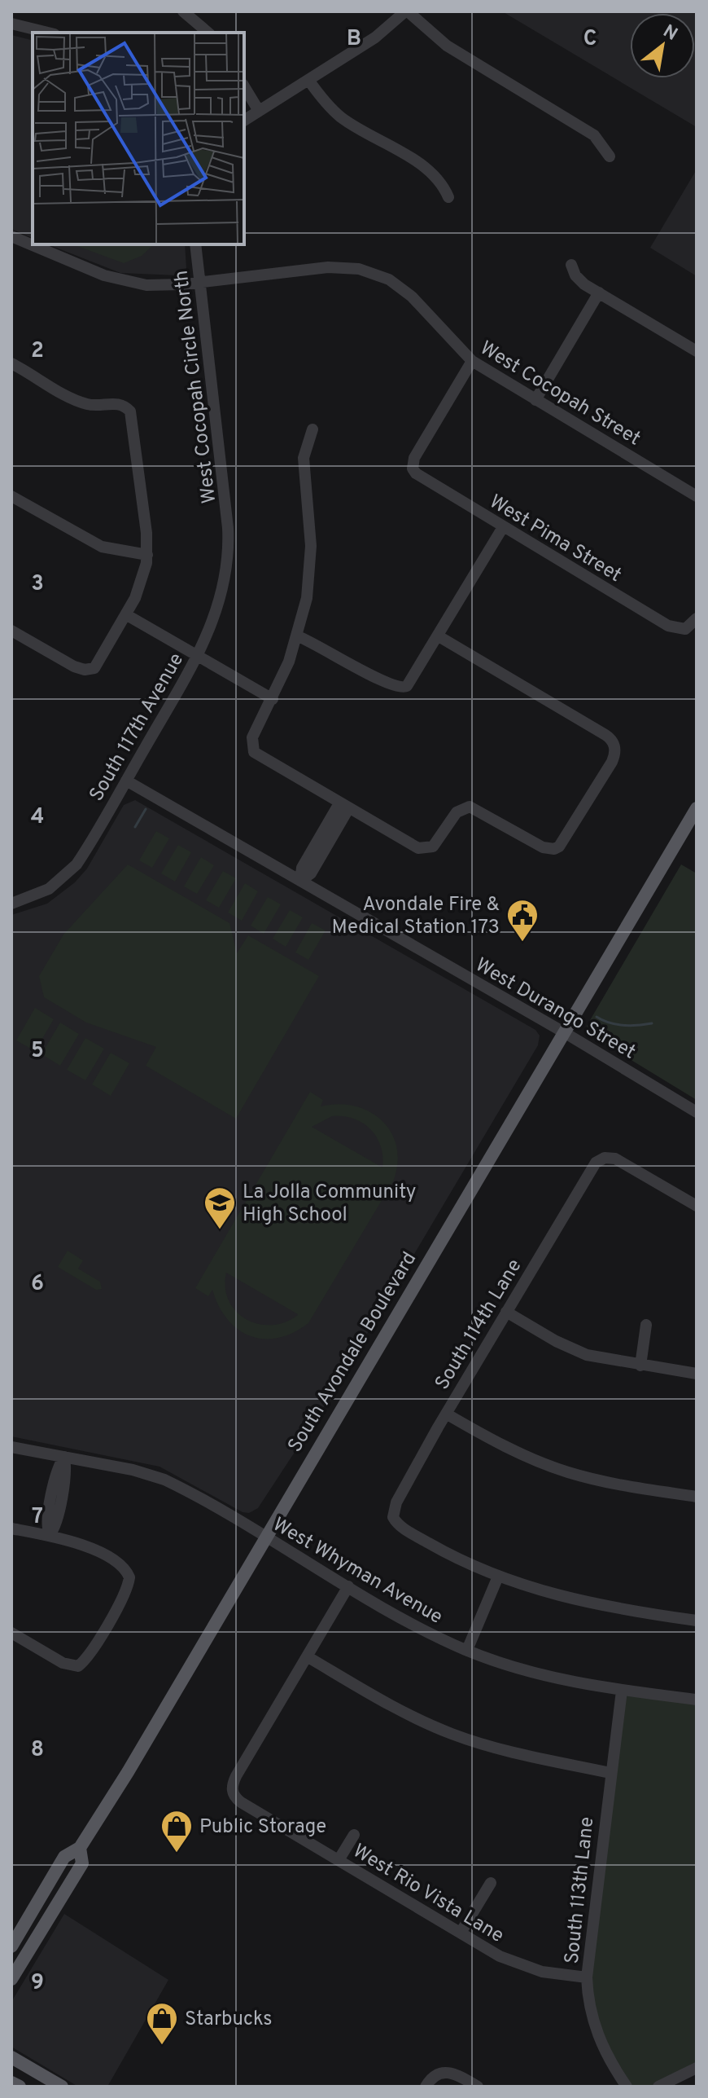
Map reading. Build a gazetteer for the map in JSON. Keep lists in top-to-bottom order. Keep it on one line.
{"streets":{"main road":["South Avondale Boulevard"],"street":["West Cocopah Circle North","West Cocopah Street","West Pima Street","South 117th Avenue","West Durango Street","South 114th Lane","West Whyman Avenue","South 113th Lane","West Rio Vista Lane"]},"crossings":[["West Cocopah Circle North","West Cocopah Street"],["West Cocopah Circle North","South 117th Avenue"],["West Cocopah Street","West Pima Street"],["South 117th Avenue","West Durango Street"],["West Durango Street","South Avondale Boulevard"],["South Avondale Boulevard","West Whyman Avenue"],["West Whyman Avenue","South 113th Lane"],["South 113th Lane","West Rio Vista Lane"]],"places":{"public building":["Avondale Fire & Medical Station 173"],"school or university":["La Jolla Community High School"],"shop":["Public Storage","Starbucks"]},"north":"top right","grid":{"columns":["B","C"],"rows":["2","3","4","5","6","7","8","9"]}}
